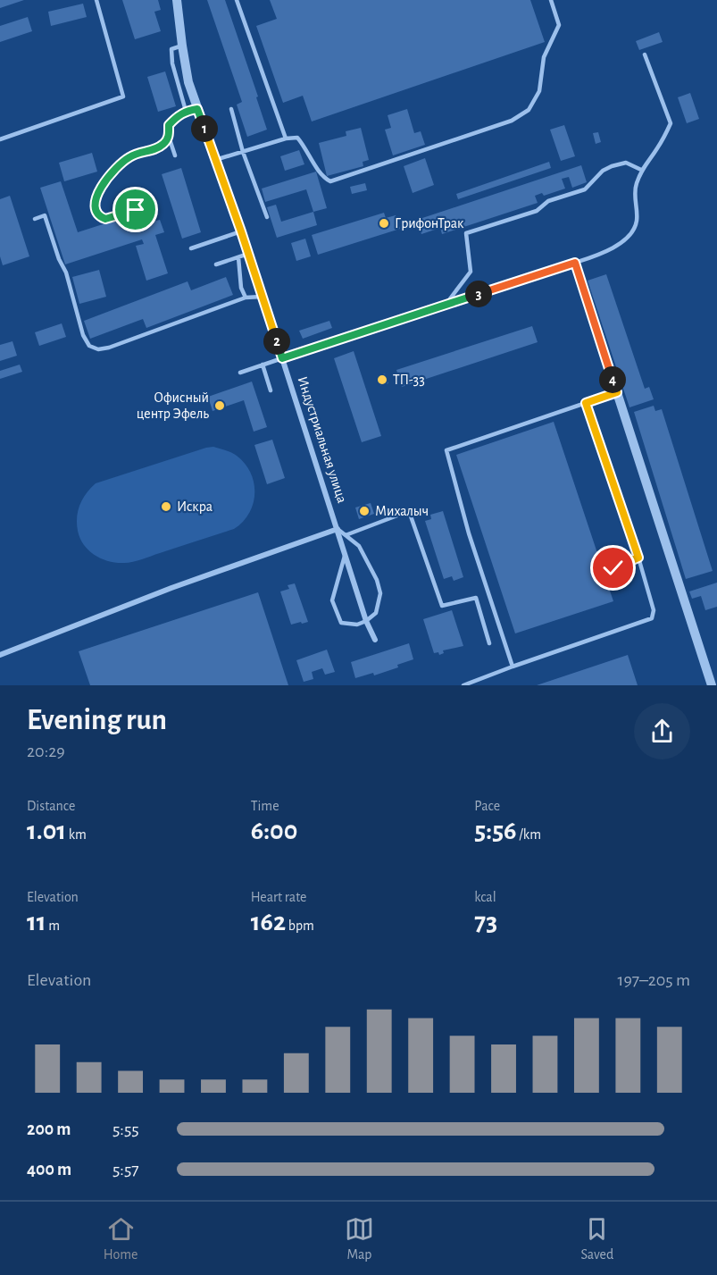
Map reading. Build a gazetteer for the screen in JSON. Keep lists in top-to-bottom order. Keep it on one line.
{"streets":{"street":["Индустриальная улица"]},"places":["ГрифонТрак","ТП-33","Офисный центр Эфель","Искра","Михалыч"],"page":{"pins":["1","3","2","4"],"heading":["Evening run","20:29"],"stats":[["Distance","1.01 km"],["Time","6:00"],["Pace","5:56 /km"],["Elevation","11 m"],["Heart rate","162 bpm"],["kcal","73"]],"chart":["Elevation","197–205 m"],"list":[{"name":"200 m","note":"5:55"},{"name":"400 m","note":"5:57"}],"tabs":["Home","Map","Saved"]}}
